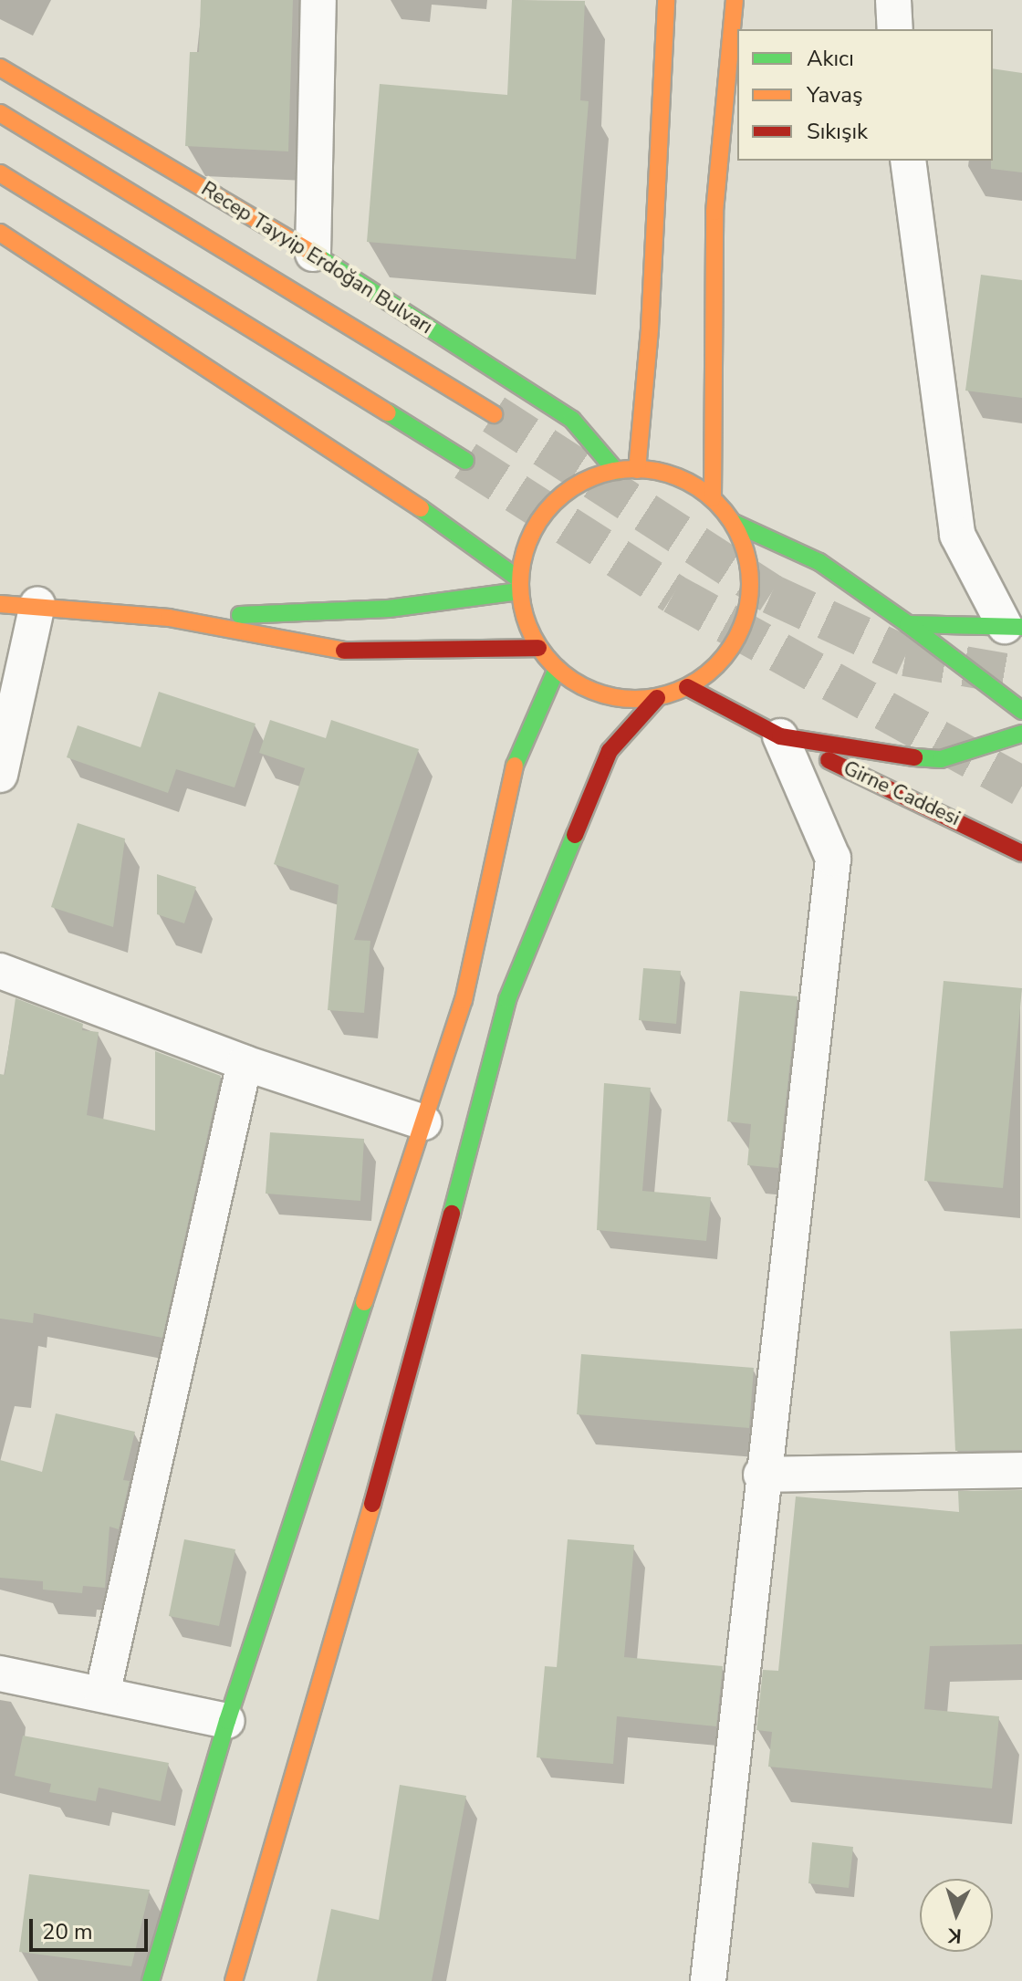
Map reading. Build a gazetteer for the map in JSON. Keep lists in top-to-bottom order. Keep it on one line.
{"streets":{"main road":["Recep Tayyip Erdoğan Bulvarı","Girne Caddesi"]},"legend":["Akıcı","Yavaş","Sıkışık"],"scale_bar":"20 m","north":"bottom"}
